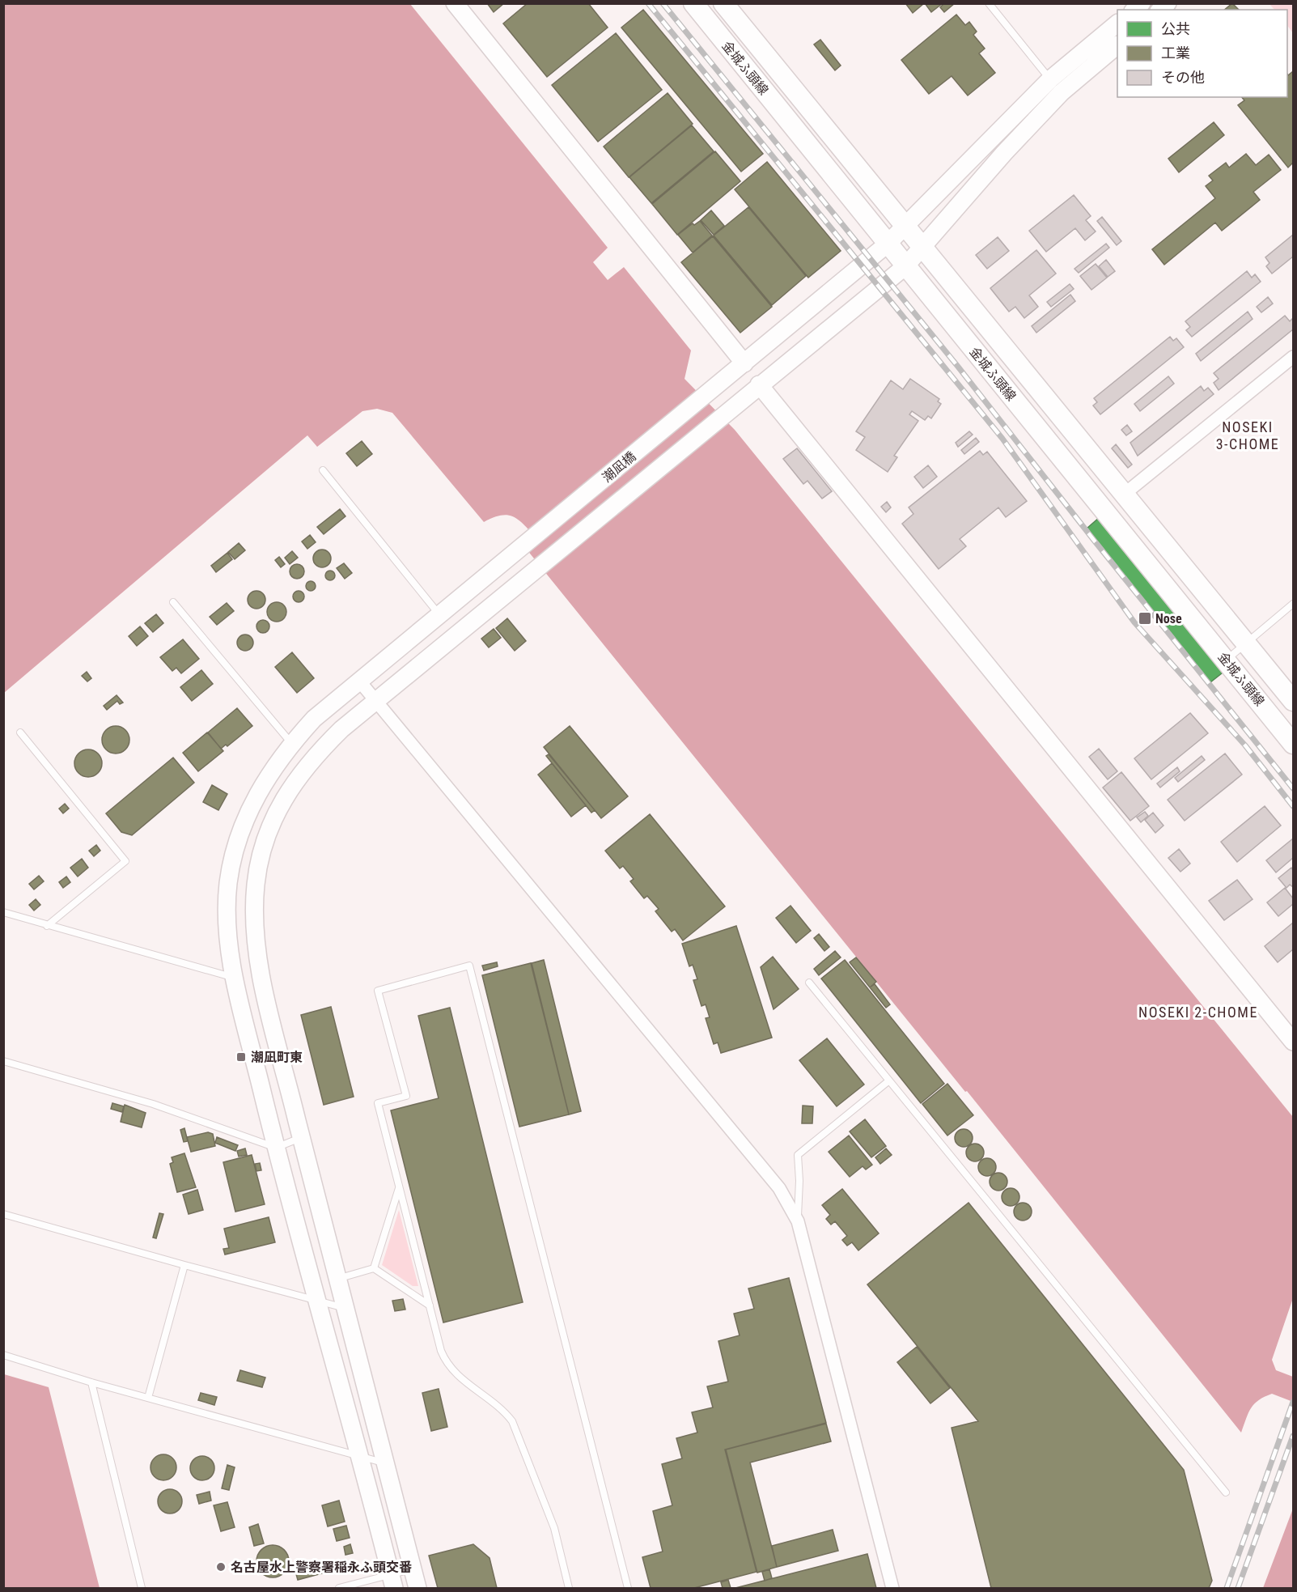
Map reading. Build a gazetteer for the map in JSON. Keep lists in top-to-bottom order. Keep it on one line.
{"streets":{"main road":["金城ふ頭線"],"street":["潮凪橋"]},"crossings":[["金城ふ頭線","潮凪橋"]],"districts":["NOSEKI 3-CHOME","NOSEKI 2-CHOME"],"places":{"transit":["Nose","潮凪町東"],"other":["名古屋水上警察署稲永ふ頭交番"]},"legend":["公共","工業","その他"]}
